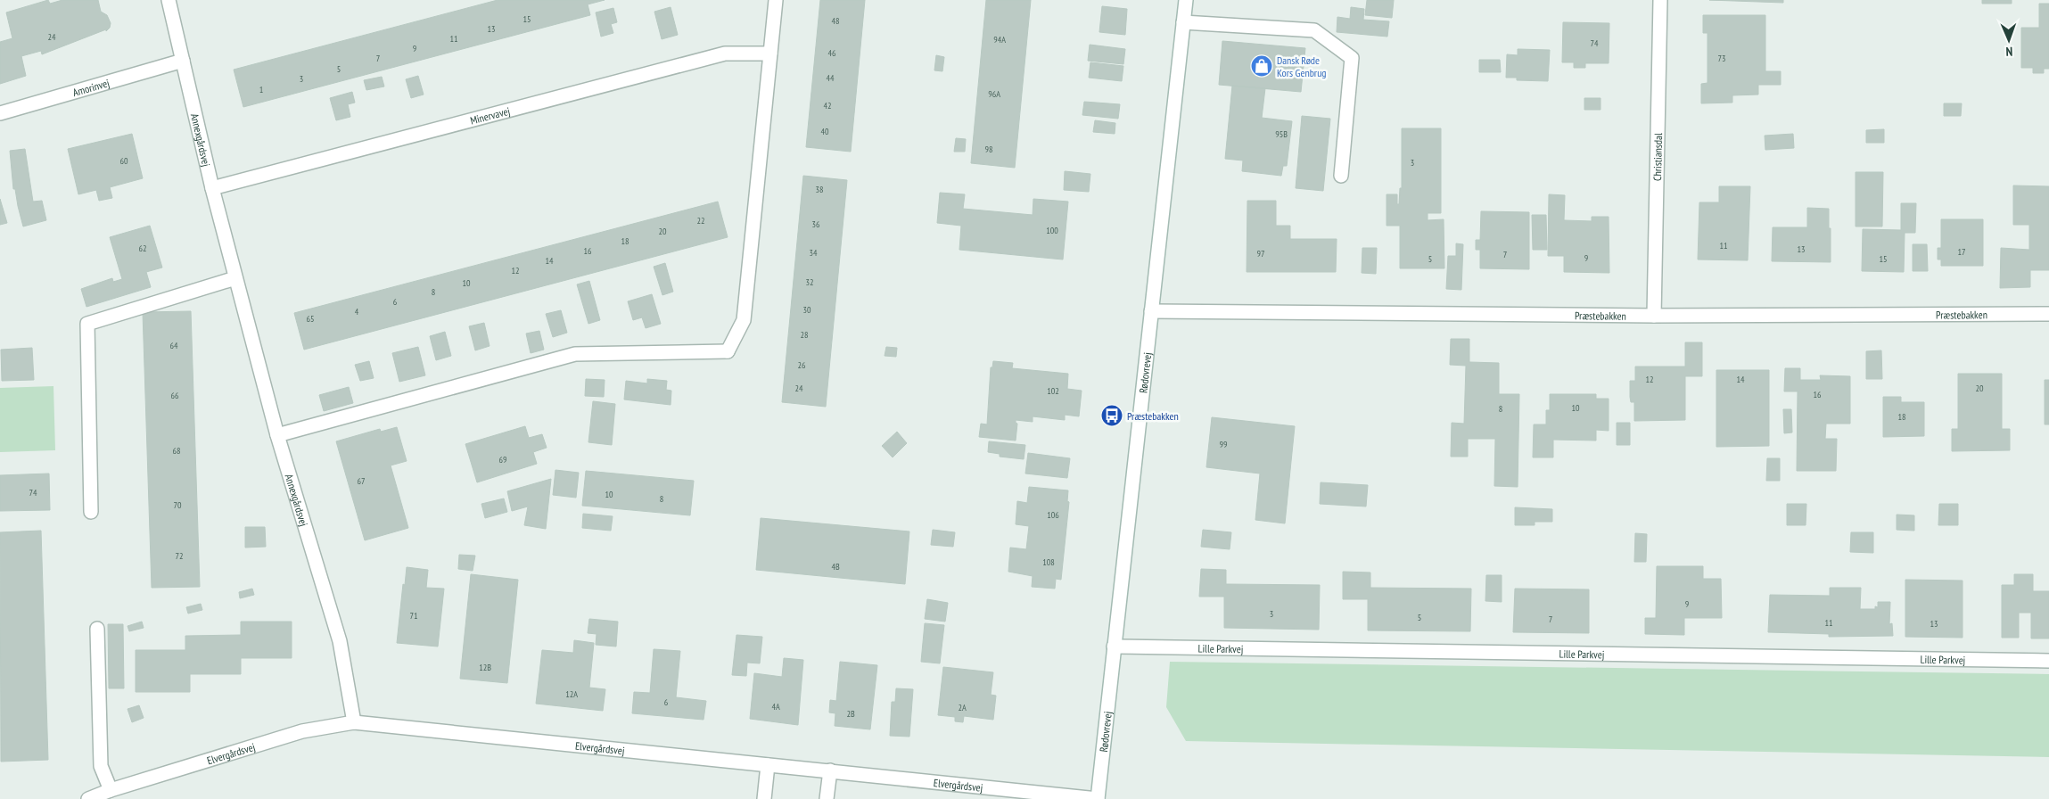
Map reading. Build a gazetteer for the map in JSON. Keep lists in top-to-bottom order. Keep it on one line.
{"streets":{"street":["Amorinvej","Minervavej","Annexgårdsvej","Christiansdal","Præstebakken","Rødovrevej","Lille Parkvej","Elvergårdsvej"]},"crossings":[["Amorinvej","Annexgårdsvej"],["Minervavej","Annexgårdsvej"],["Annexgårdsvej","Elvergårdsvej"],["Christiansdal","Præstebakken"],["Præstebakken","Rødovrevej"],["Rødovrevej","Lille Parkvej"],["Rødovrevej","Elvergårdsvej"]],"places":{"shop":["Dansk Røde Kors Genbrug"],"bus stop":["Præstebakken"]},"house_numbers":["15","48","13","24","11","94A","74","9","46","7","73","5","44","3","1","96A","42","40","95B","98","60","3","38","22","36","100","20","18","11","62","13","16","17","34","97","7","9","5","15","14","12","32","10","8","6","30","4","65","28","64","26","12","14","24","20","102","16","66","10","8","18","99","68","69","67","74","10","8","70","106","72","108","4B","9","3","71","5","7","11","13","12B","12A","6","4A","2A","2B"],"north":"bottom"}
